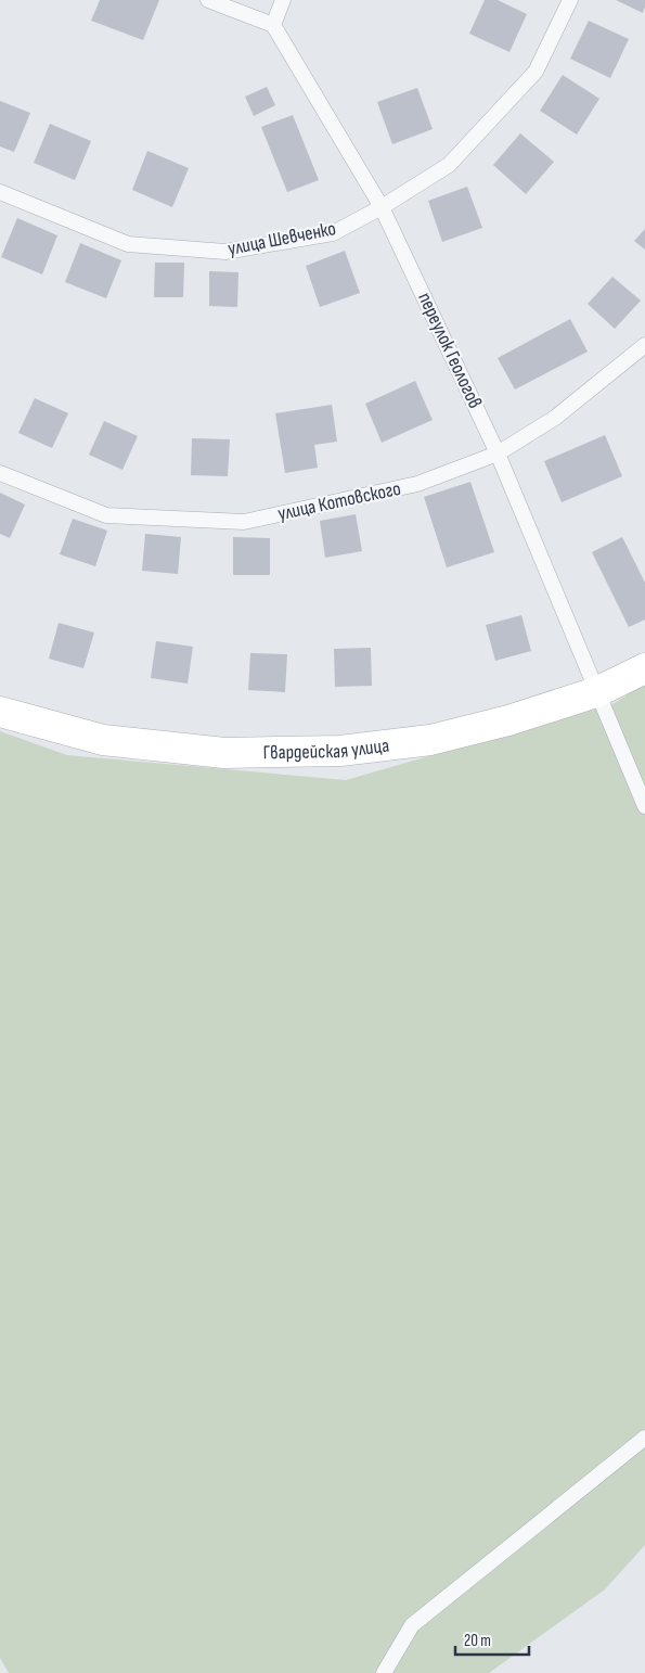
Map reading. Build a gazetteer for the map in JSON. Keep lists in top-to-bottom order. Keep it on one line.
{"streets":{"main road":["Гвардейская улица"],"lane":["улица Шевченко","переулок Геологов","улица Котовского"]},"crossings":[["улица Шевченко","переулок Геологов"],["переулок Геологов","улица Котовского"],["переулок Геологов","Гвардейская улица"]],"scale_bar":"20 m"}
